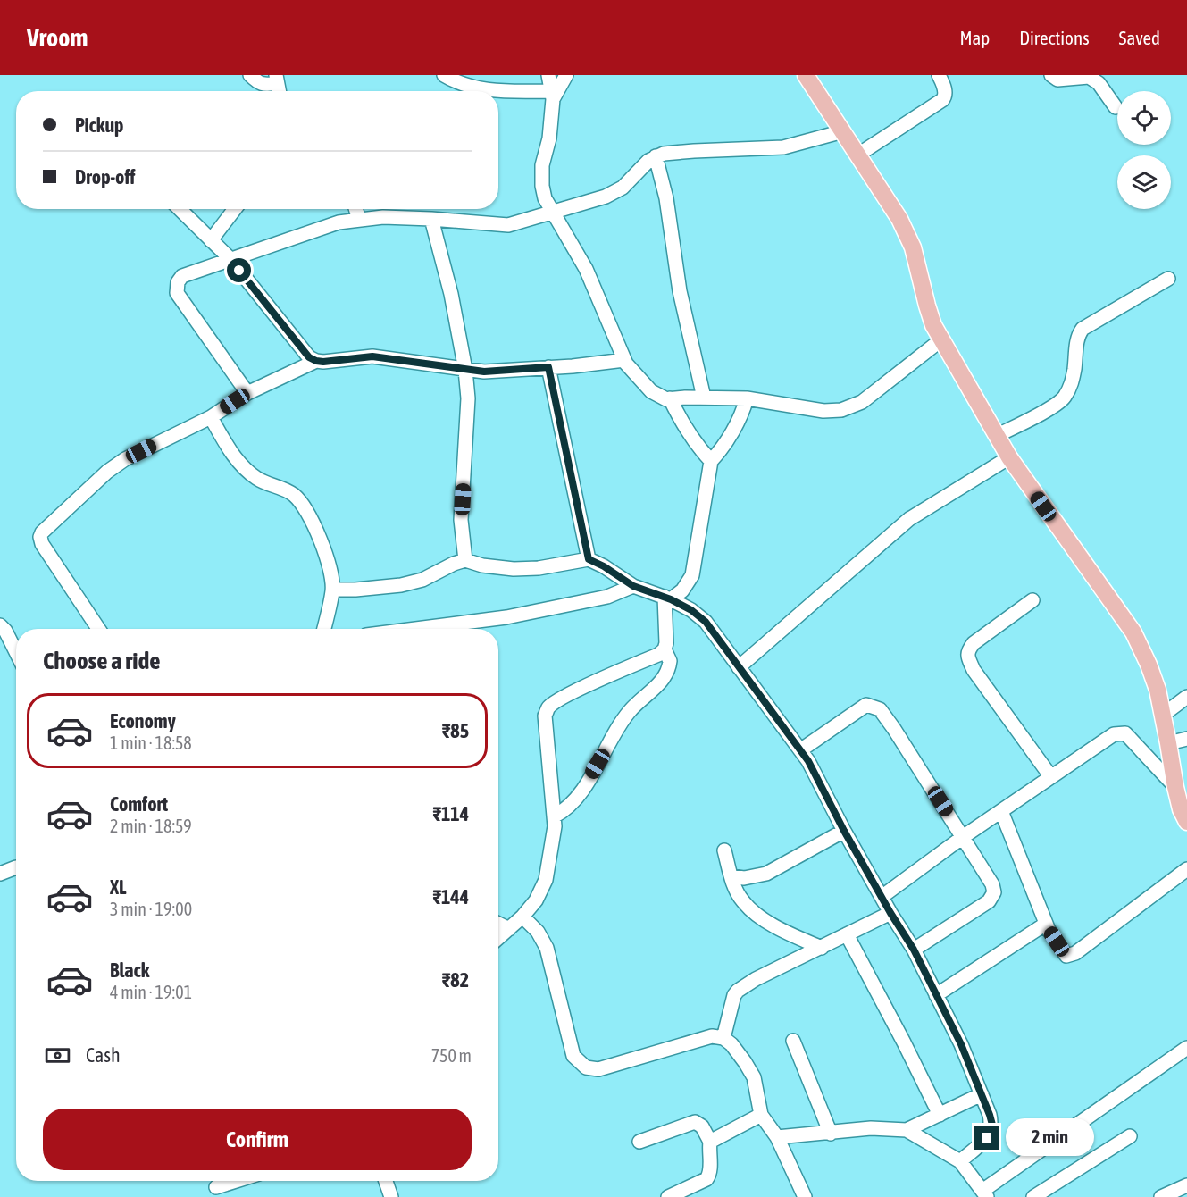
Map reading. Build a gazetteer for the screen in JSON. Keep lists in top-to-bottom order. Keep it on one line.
{"page":{"header":"Vroom","nav":["Map","Directions","Saved"],"banner":["Pickup","Drop-off"],"heading":"Choose a ride","list":[{"name":"Economy","note":"1 min · 18:58","value":"₹85"},{"name":"Comfort","note":"2 min · 18:59","value":"₹114"},{"name":"XL","note":"3 min · 19:00","value":"₹144"},{"name":"Black","note":"4 min · 19:01","value":"₹82"}],"pay":["Cash","750 m"],"buttons":"Confirm","bubble":"2 min"}}
